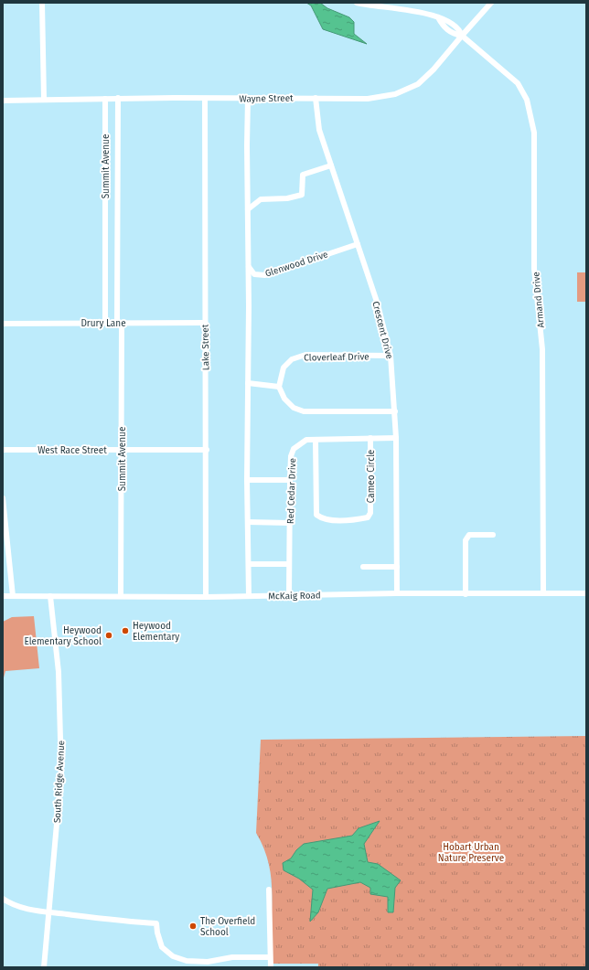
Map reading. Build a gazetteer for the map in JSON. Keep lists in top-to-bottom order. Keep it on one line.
{"streets":{"street":["Wayne Street","Summit Avenue","Glenwood Drive","Armand Drive","Drury Lane","Crescent Drive","Lake Street","Cloverleaf Drive","West Race Street","Cameo Circle","Red Cedar Drive","McKaig Road","South Ridge Avenue"]},"crossings":[["Wayne Street","Summit Avenue"],["Wayne Street","Armand Drive"],["Wayne Street","Crescent Drive"],["Wayne Street","Lake Street"],["Summit Avenue","Drury Lane"],["Summit Avenue","West Race Street"],["Summit Avenue","McKaig Road"],["Glenwood Drive","Crescent Drive"],["Armand Drive","McKaig Road"],["Drury Lane","Lake Street"],["Crescent Drive","Cloverleaf Drive"],["Crescent Drive","Red Cedar Drive"],["Crescent Drive","McKaig Road"],["Lake Street","West Race Street"],["Lake Street","McKaig Road"],["Cameo Circle","Red Cedar Drive"],["Red Cedar Drive","McKaig Road"],["McKaig Road","South Ridge Avenue"]],"parks":["Hobart Urban Nature Preserve"],"places":["Heywood Elementary","Heywood Elementary School","The Overfield School"]}
